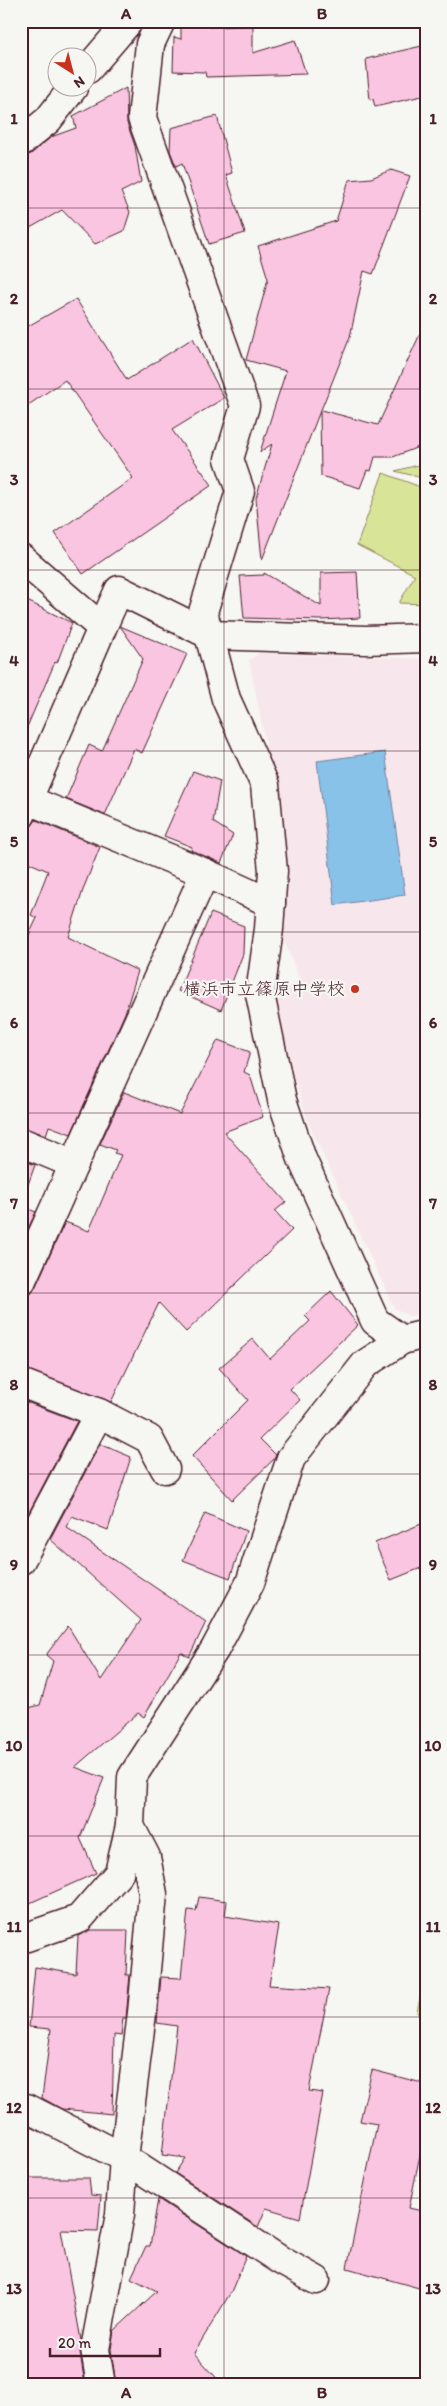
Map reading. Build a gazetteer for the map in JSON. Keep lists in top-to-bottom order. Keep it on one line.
{"places":["横浜市立篠原中学校"],"scale_bar":"20 m","north":"bottom right","grid":{"columns":["A","B"],"rows":["1","2","3","4","5","6","7","8","9","10","11","12","13"]}}
